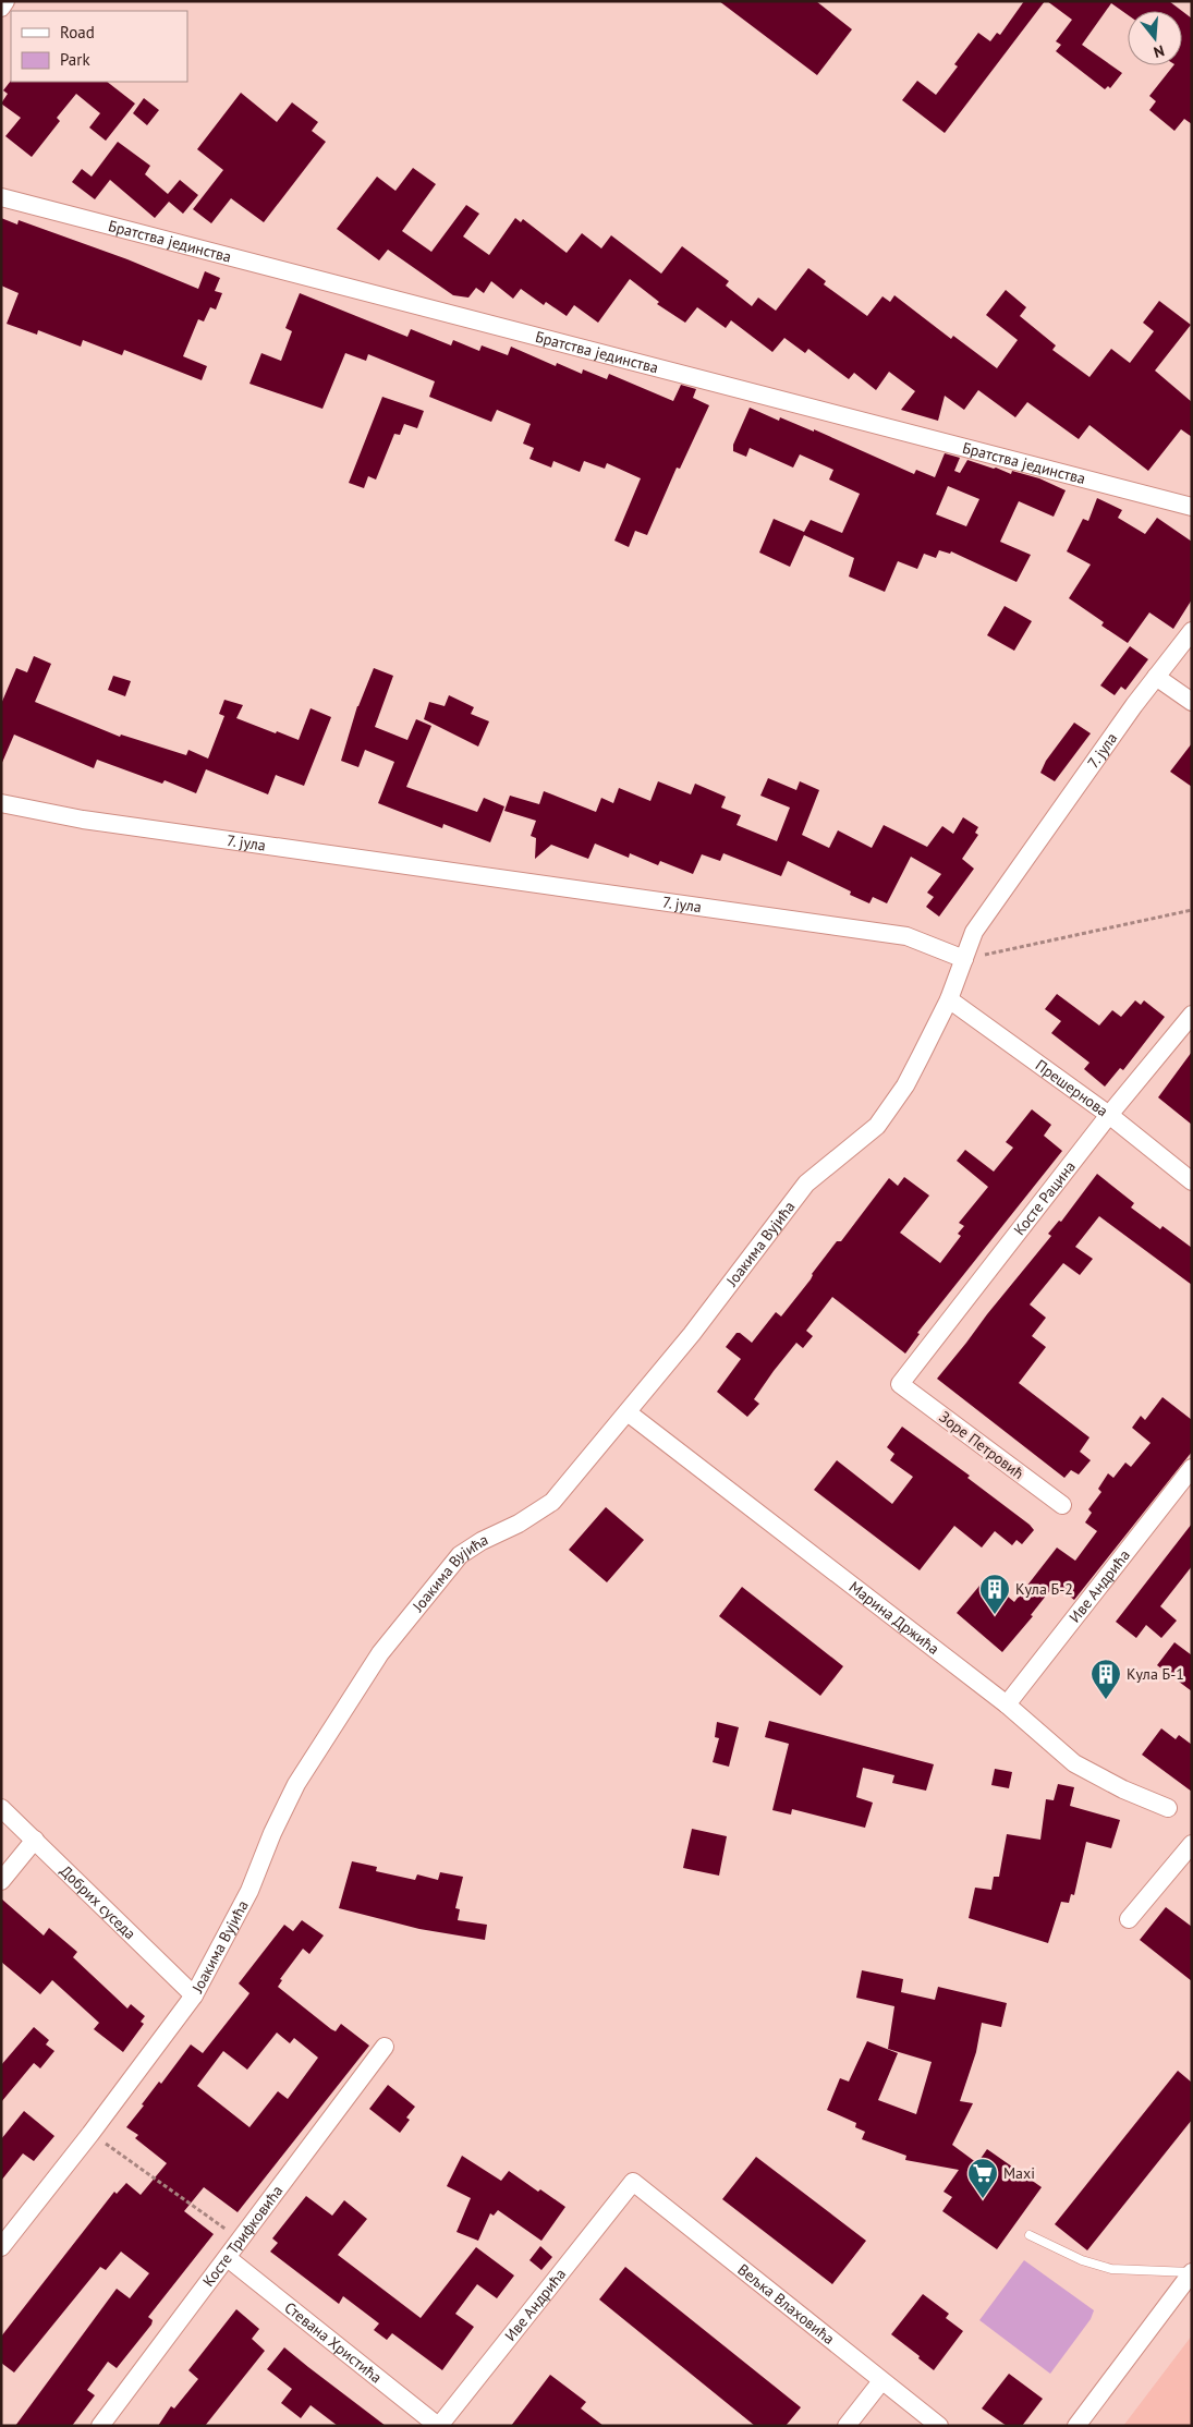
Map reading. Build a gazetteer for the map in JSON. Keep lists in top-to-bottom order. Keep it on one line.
{"streets":{"street":["Братства јединства","7. јула","Прешернова","Косте Рацина","Јоакима Вујића","Зоре Петровић","Иве Андрића","Марина Држића","Добрих суседа","Косте Трифковића","Вељка Влаховића","Стевана Христића"]},"crossings":[["7. јула","Јоакима Вујића"],["Прешернова","Косте Рацина"],["Прешернова","Јоакима Вујића"],["Косте Рацина","Зоре Петровић"],["Јоакима Вујића","Марина Држића"],["Јоакима Вујића","Добрих суседа"],["Иве Андрића","Марина Држића"],["Иве Андрића","Вељка Влаховића"],["Иве Андрића","Стевана Христића"],["Косте Трифковића","Стевана Христића"]],"places":{"building":["Кула Б-2","Кула Б-1"],"supermarket":["Maxi"]},"legend":["Road","Park"],"north":"bottom"}
